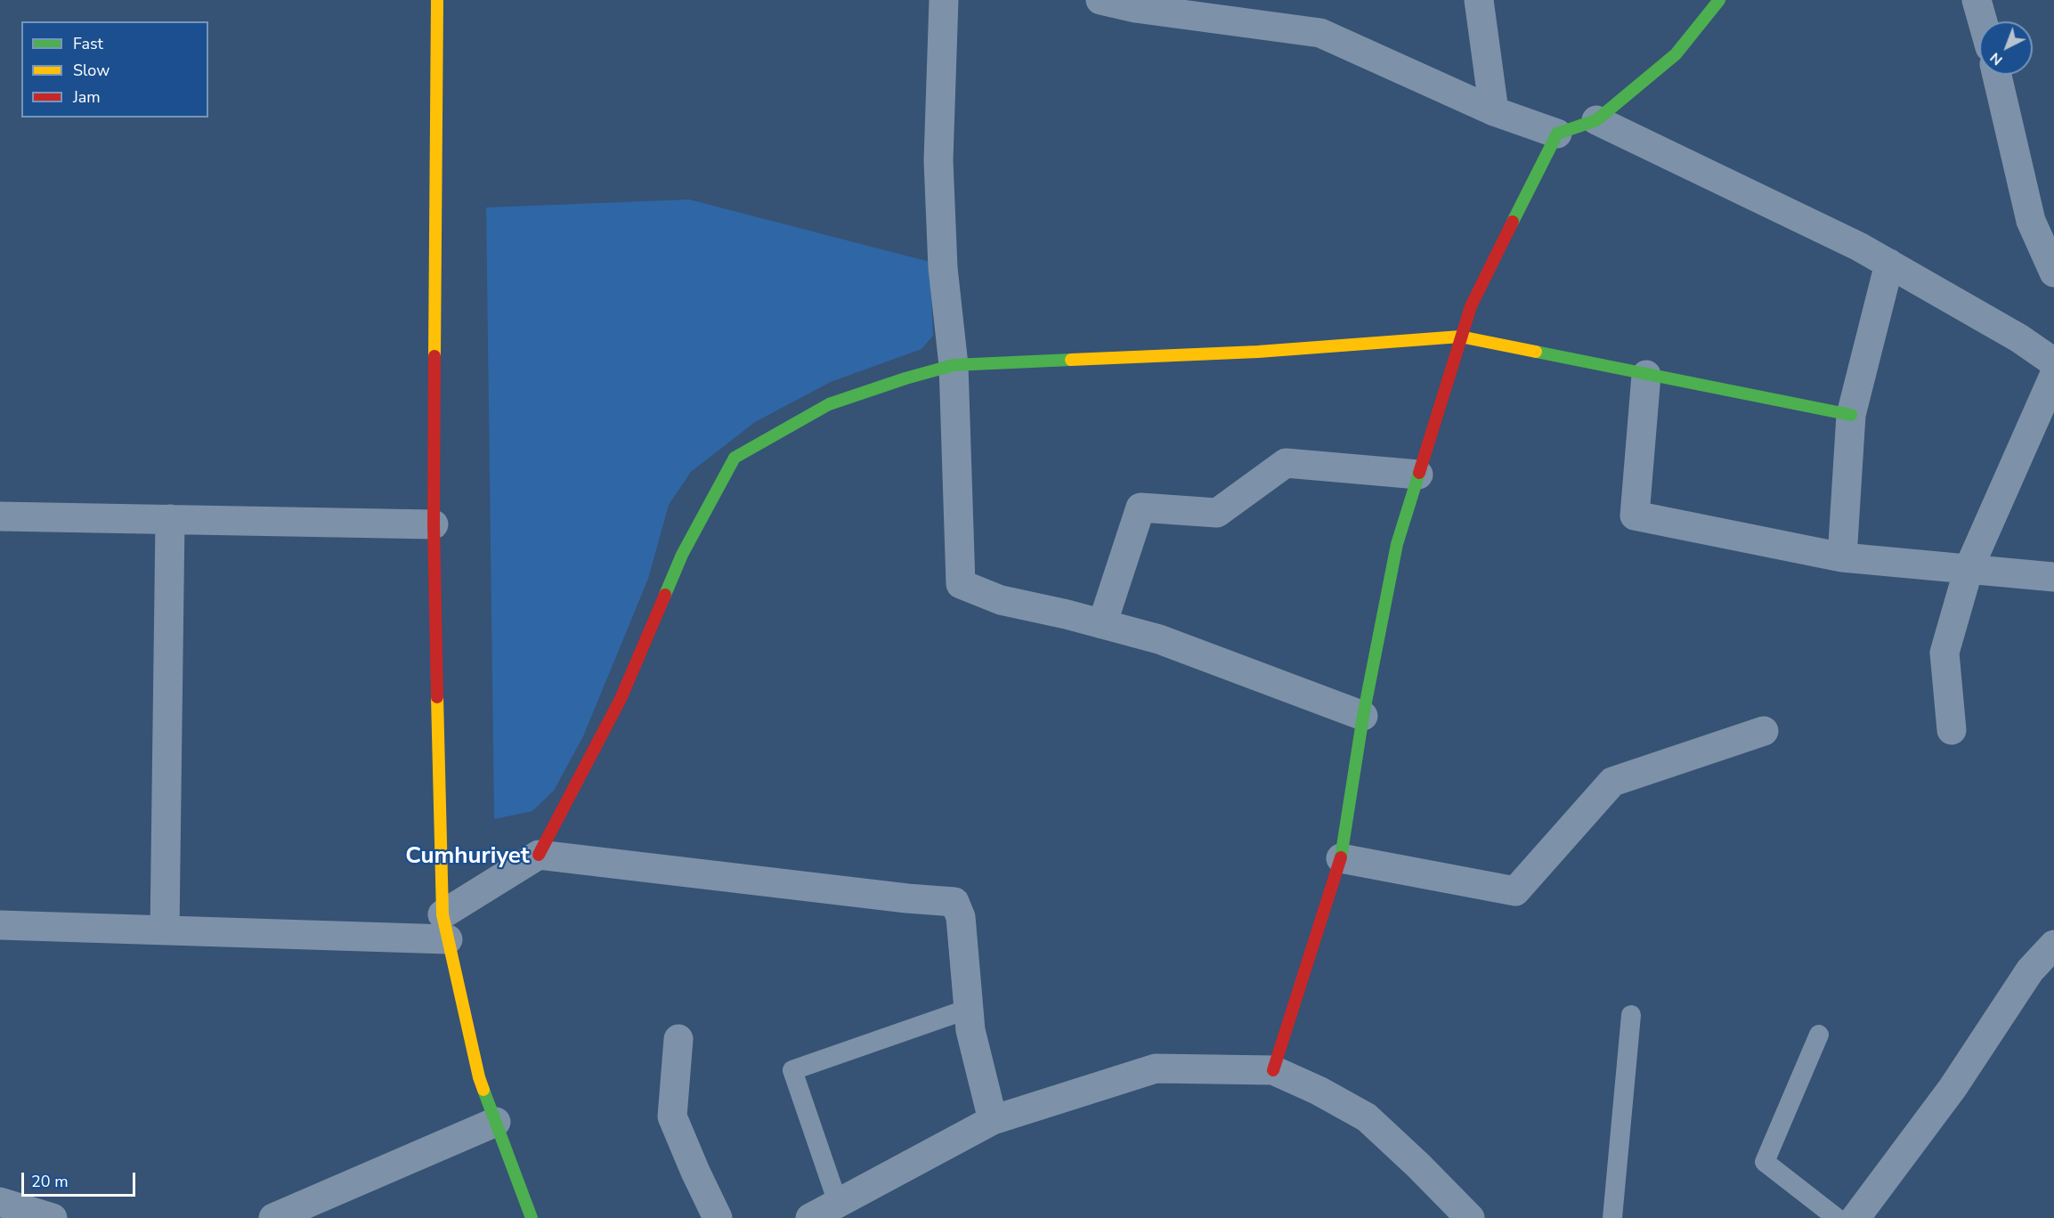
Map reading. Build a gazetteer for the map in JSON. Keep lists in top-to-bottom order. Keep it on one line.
{"districts":["Cumhuriyet"],"legend":["Fast","Slow","Jam"],"scale_bar":"20 m","north":"bottom left"}
